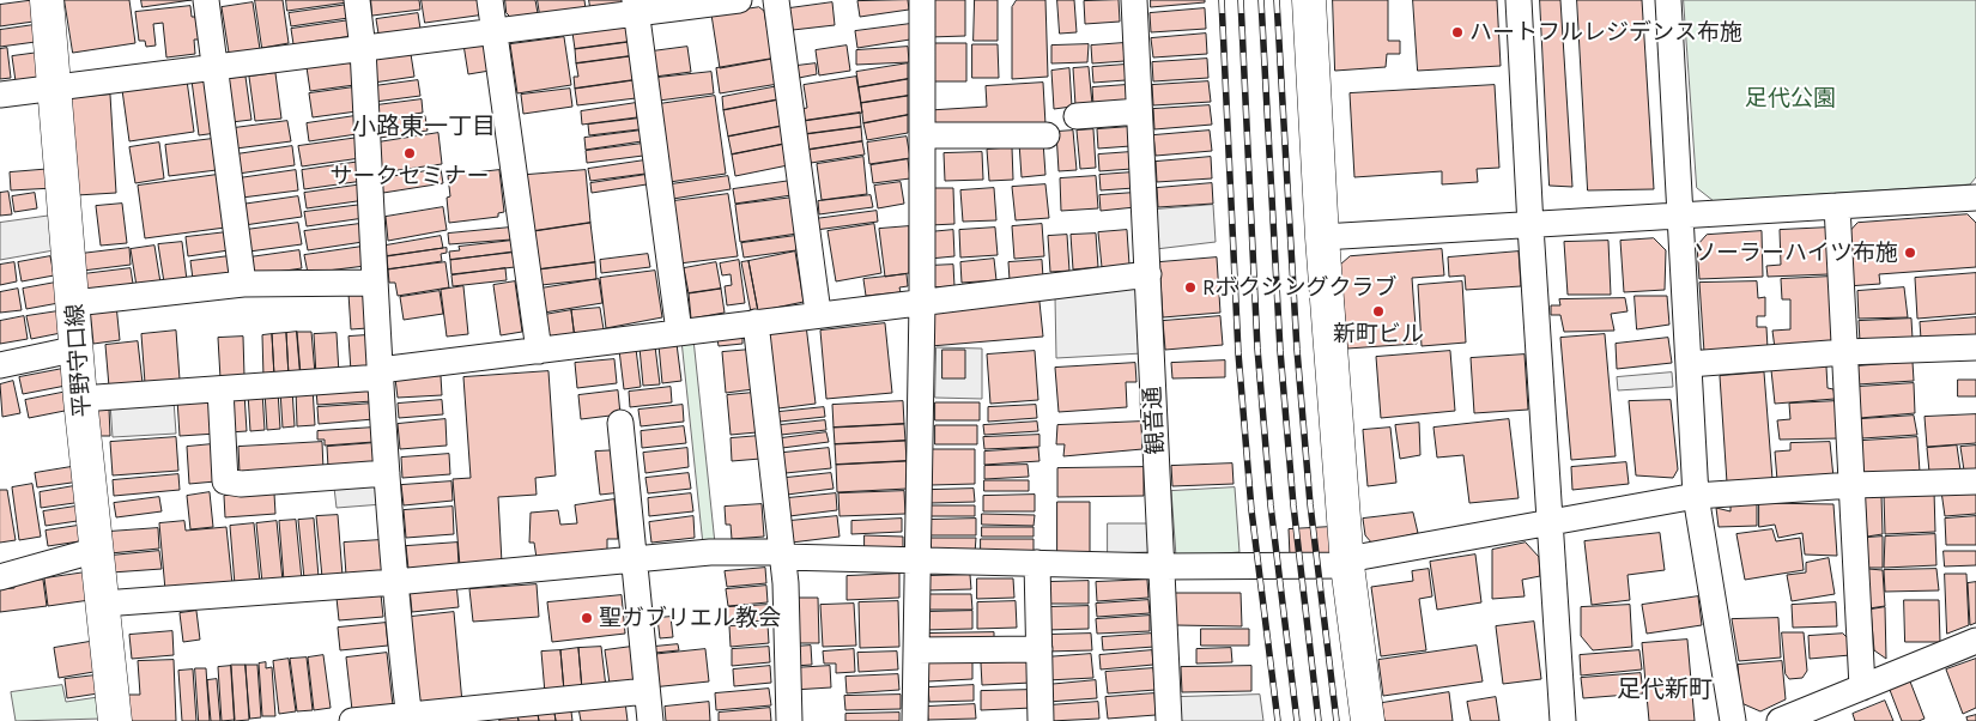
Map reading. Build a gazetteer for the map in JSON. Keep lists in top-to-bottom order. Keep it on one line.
{"streets":{"main road":["平野守口線"],"street":["観音通"]},"districts":["小路東一丁目","足代新町"],"parks":["足代公園"],"places":["ハートフルレジデンス布施","サークセミナー","ソーラーハイツ布施","Rボクシングクラブ","新町ビル","聖ガブリエル教会"]}
